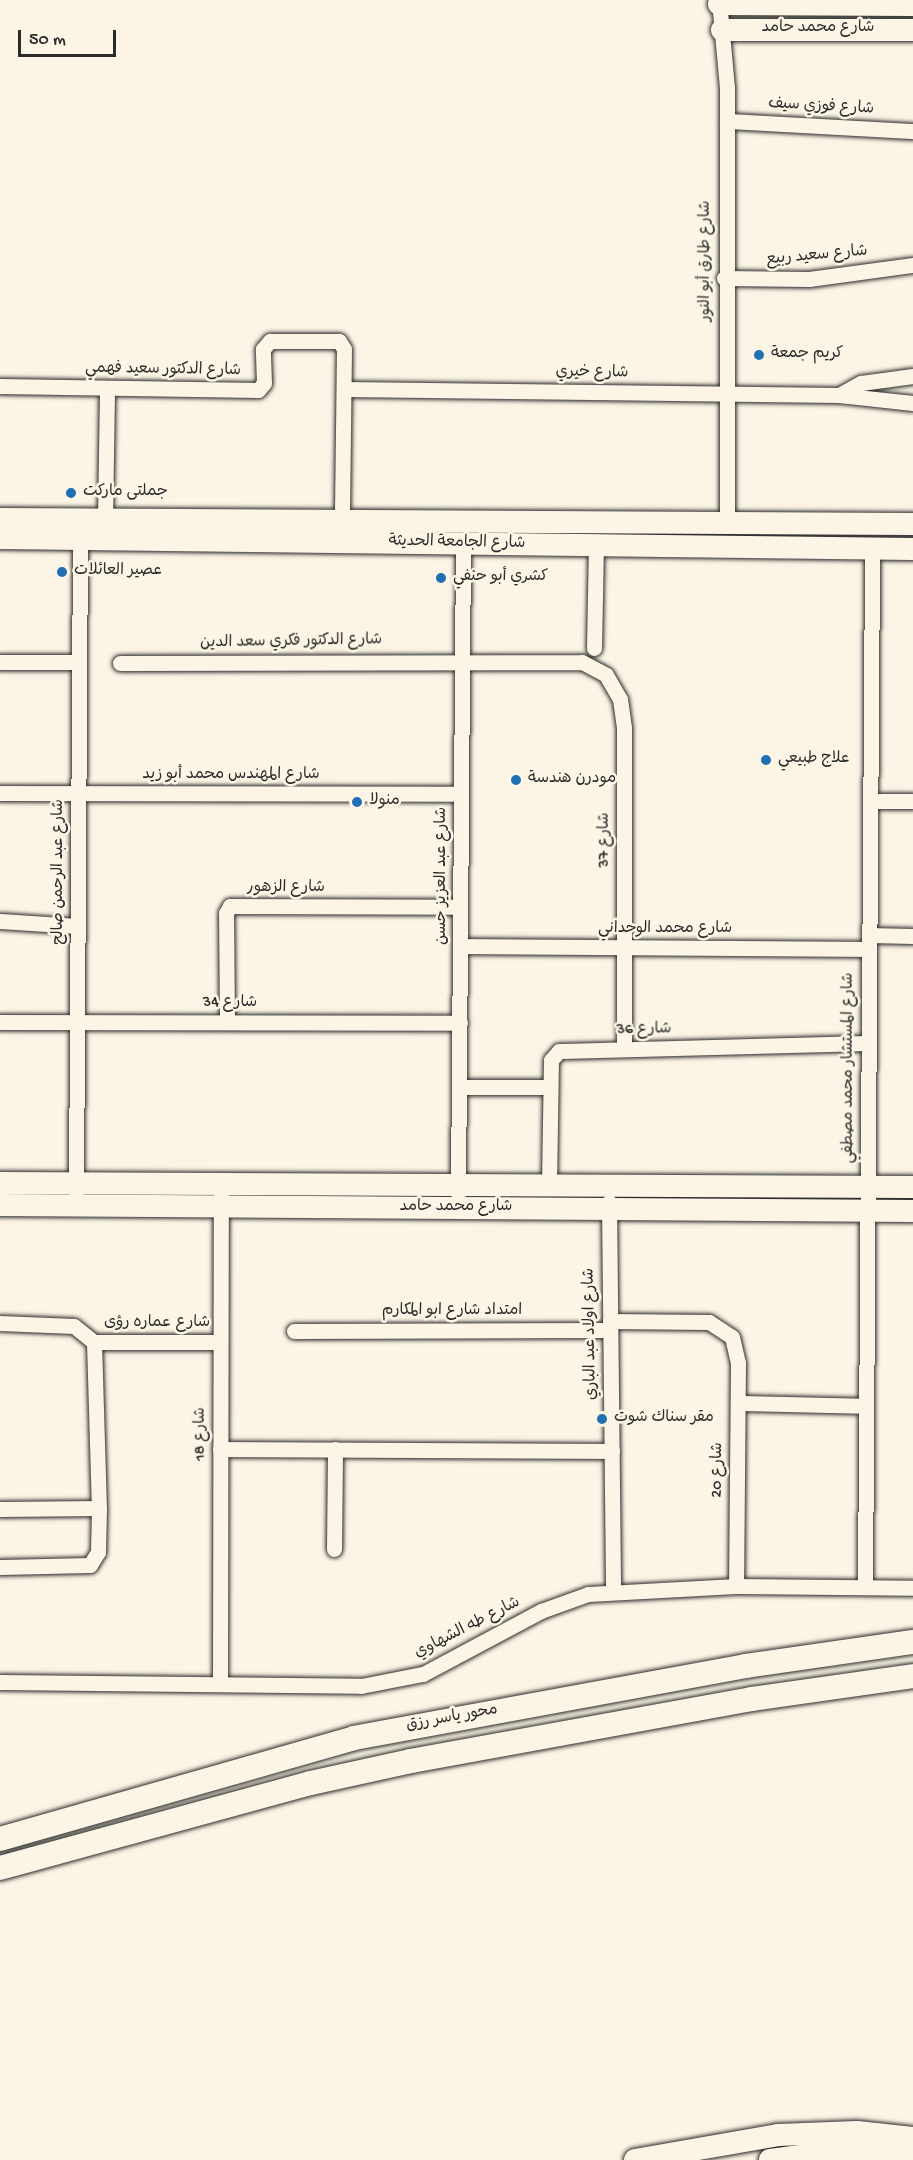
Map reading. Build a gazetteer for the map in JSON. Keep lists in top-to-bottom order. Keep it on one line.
{"streets":{"main road":["محور ياسر رزق"],"street":["شارع محمد حامد","شارع فوزي سيف","شارع سعيد ربيع","شارع طارق أبو النور","شارع الدكتور سعيد فهمي","شارع خيري","شارع الجامعة الحديثة","شارع الدكتور فكري سعد الدين","شارع المهندس محمد أبو زيد","شارع 37","شارع عبد الرحمن صالح","شارع عبد العزيز حسن","شارع الزهور","شارع محمد الوحداني","شارع 34","شارع 36","شارع المستشار محمد مصطفي","امتداد شارع ابو المكارم","شارع عماره رؤى","شارع اولاد عبد الباري","شارع 18","شارع 20","شارع طه الشهاوي"]},"crossings":[["شارع محمد حامد","شارع طارق أبو النور"],["شارع محمد حامد","شارع عبد الرحمن صالح"],["شارع محمد حامد","شارع عبد العزيز حسن"],["شارع محمد حامد","شارع 36"],["شارع محمد حامد","شارع المستشار محمد مصطفي"],["شارع محمد حامد","شارع اولاد عبد الباري"],["شارع محمد حامد","شارع 18"],["شارع فوزي سيف","شارع طارق أبو النور"],["شارع سعيد ربيع","شارع طارق أبو النور"],["شارع طارق أبو النور","شارع خيري"],["شارع طارق أبو النور","شارع الجامعة الحديثة"],["شارع الدكتور سعيد فهمي","شارع خيري"],["شارع الجامعة الحديثة","شارع عبد الرحمن صالح"],["شارع الجامعة الحديثة","شارع عبد العزيز حسن"],["شارع الجامعة الحديثة","شارع المستشار محمد مصطفي"],["شارع الدكتور فكري سعد الدين","شارع 37"],["شارع الدكتور فكري سعد الدين","شارع عبد العزيز حسن"],["شارع المهندس محمد أبو زيد","شارع عبد الرحمن صالح"],["شارع المهندس محمد أبو زيد","شارع عبد العزيز حسن"],["شارع 37","شارع عبد العزيز حسن"],["شارع 37","شارع محمد الوحداني"],["شارع 37","شارع 36"],["شارع عبد الرحمن صالح","شارع 34"],["شارع عبد العزيز حسن","شارع الزهور"],["شارع عبد العزيز حسن","شارع محمد الوحداني"],["شارع عبد العزيز حسن","شارع 34"],["شارع الزهور","شارع 34"],["شارع محمد الوحداني","شارع المستشار محمد مصطفي"],["شارع 36","شارع المستشار محمد مصطفي"],["شارع المستشار محمد مصطفي","شارع طه الشهاوي"],["امتداد شارع ابو المكارم","شارع اولاد عبد الباري"],["امتداد شارع ابو المكارم","شارع 20"],["شارع عماره رؤى","شارع 18"],["شارع اولاد عبد الباري","شارع 20"],["شارع اولاد عبد الباري","شارع طه الشهاوي"],["شارع 18","شارع طه الشهاوي"],["شارع 20","شارع طه الشهاوي"]],"places":["كريم جمعة","جملتى ماركت","عصير العائلات","كشري أبو حنفي","علاج طبيعي","مودرن هندسة","منولا","مقر سناك شوت"],"scale_bar":"50 m"}
